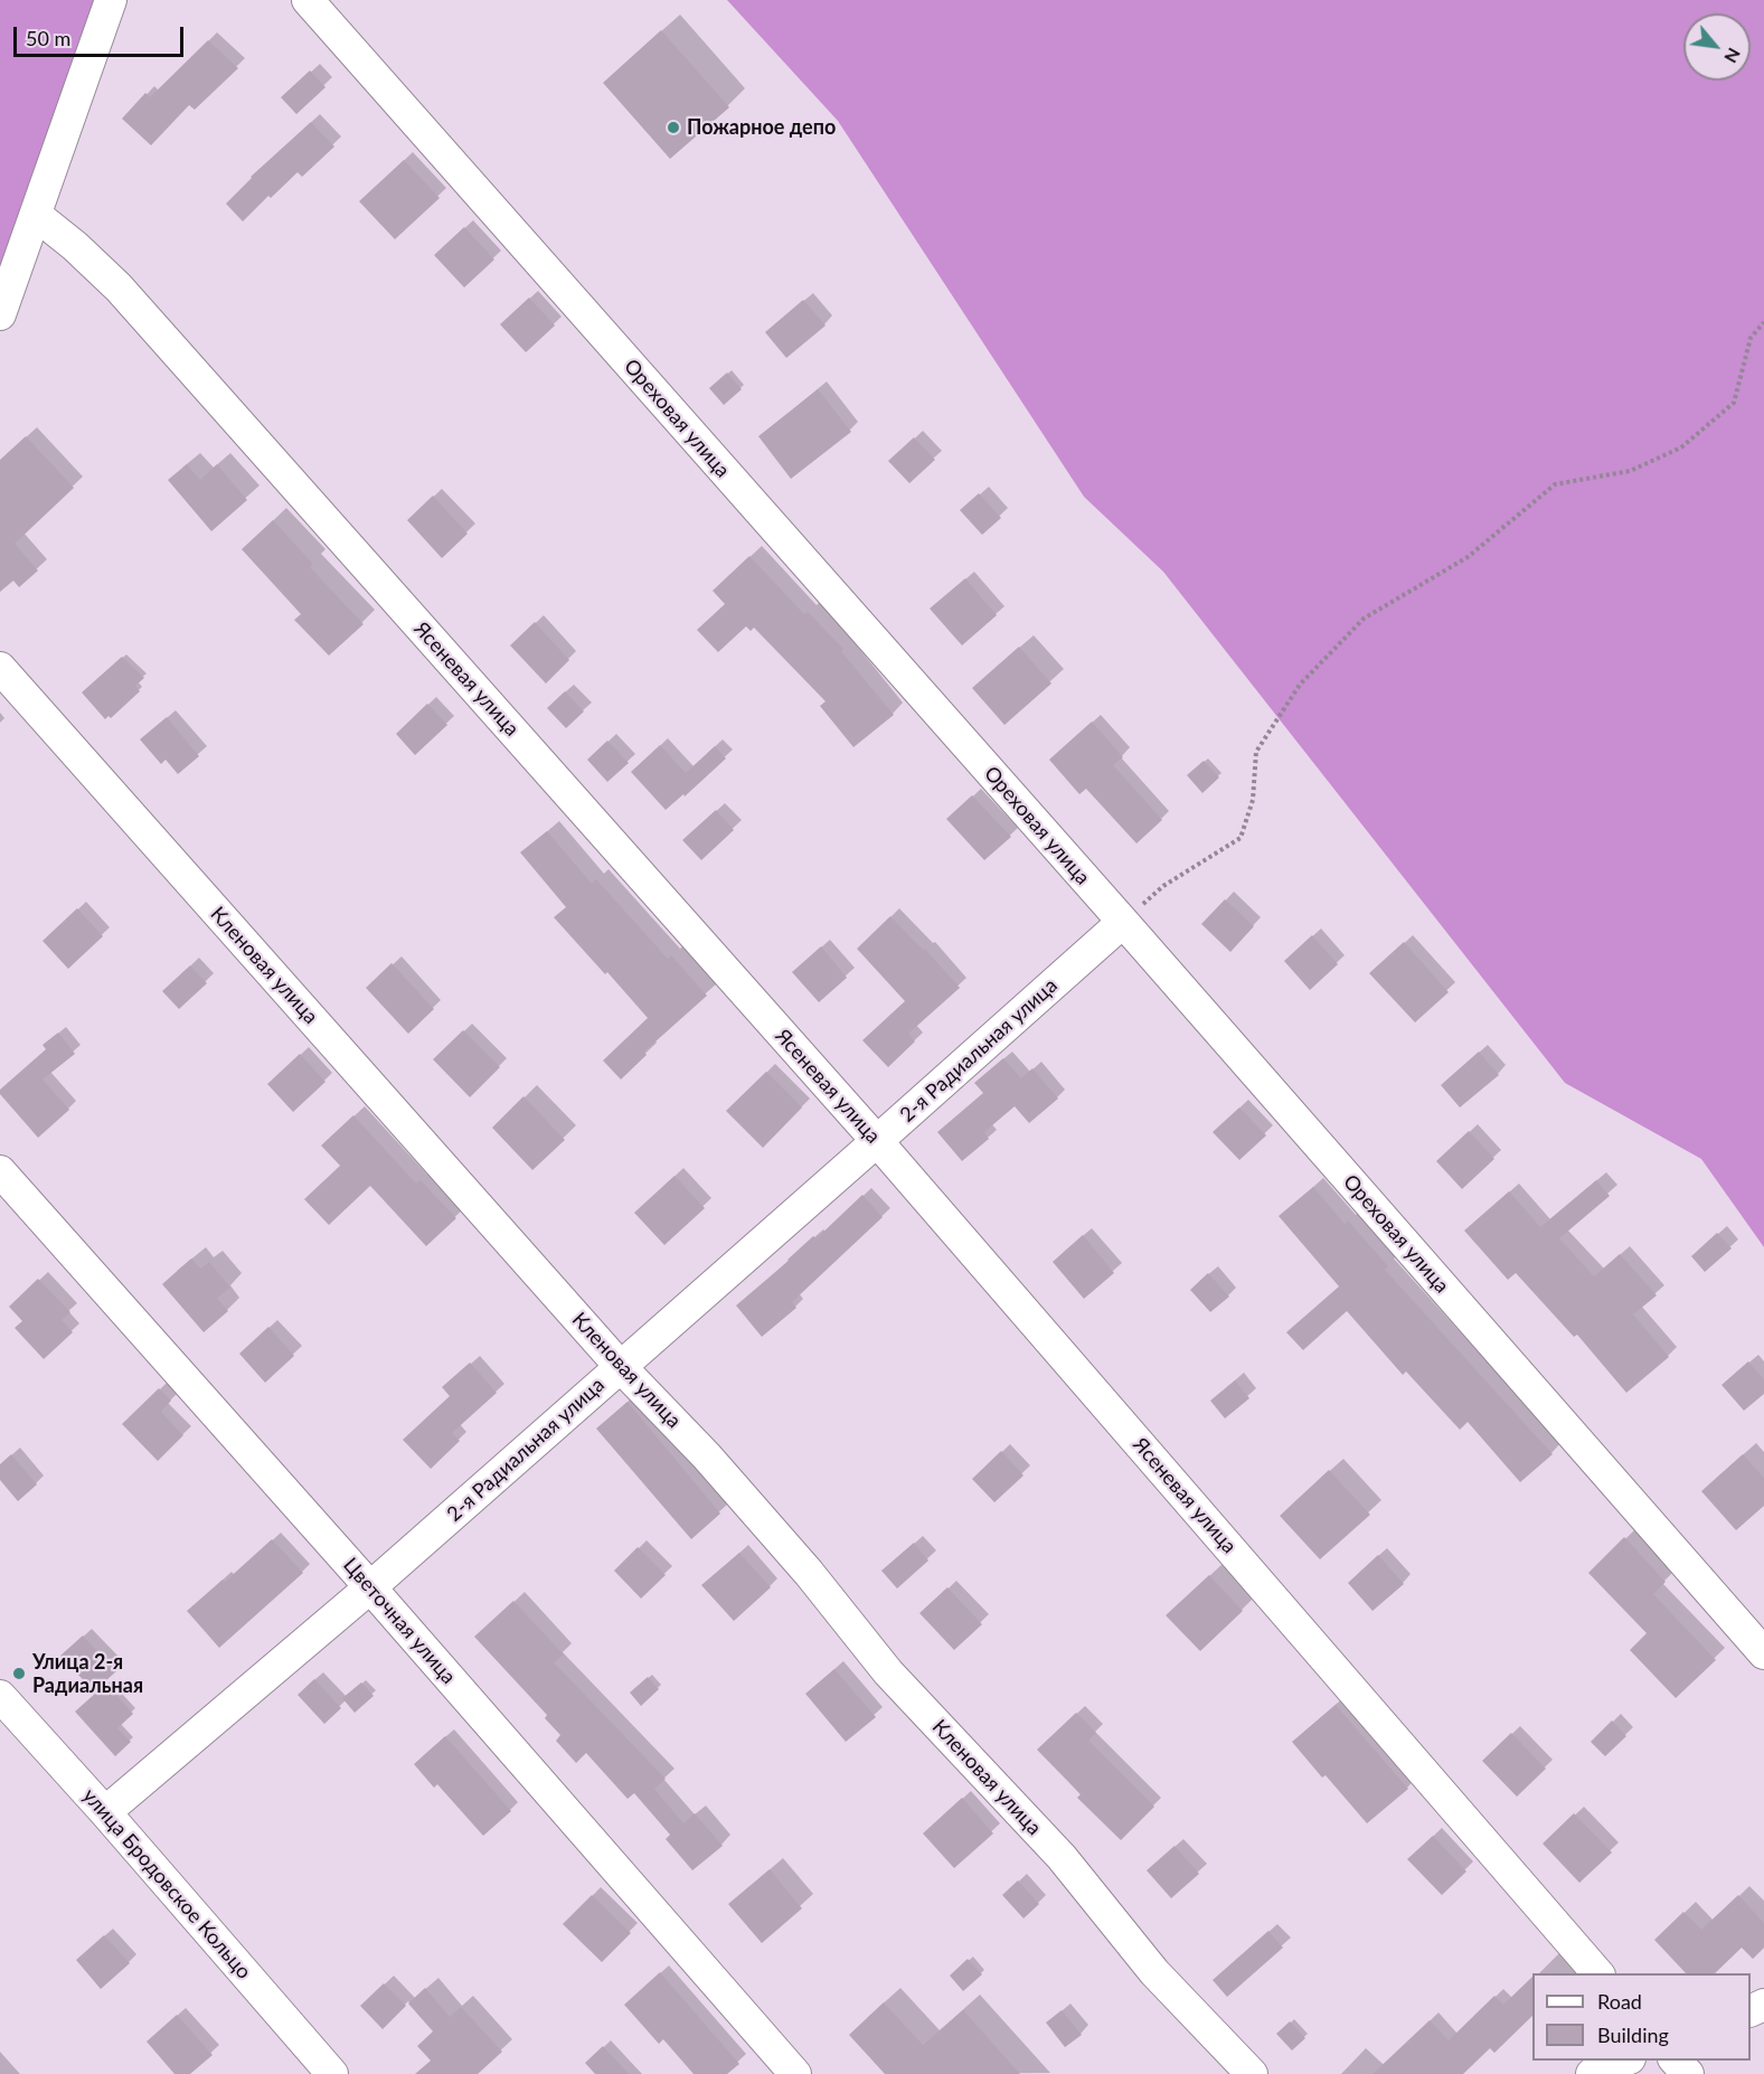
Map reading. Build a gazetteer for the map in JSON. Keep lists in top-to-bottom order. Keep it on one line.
{"streets":{"street":["Ореховая улица","Ясеневая улица","Кленовая улица","2-я Радиальная улица","Цветочная улица","улица Бродовское Кольцо"]},"crossings":[["Ореховая улица","2-я Радиальная улица"],["Ясеневая улица","2-я Радиальная улица"],["Кленовая улица","2-я Радиальная улица"],["2-я Радиальная улица","Цветочная улица"],["2-я Радиальная улица","улица Бродовское Кольцо"]],"places":["Пожарное депо","Улица 2-я Радиальная"],"legend":["Road","Building"],"scale_bar":"50 m","north":"bottom right"}
